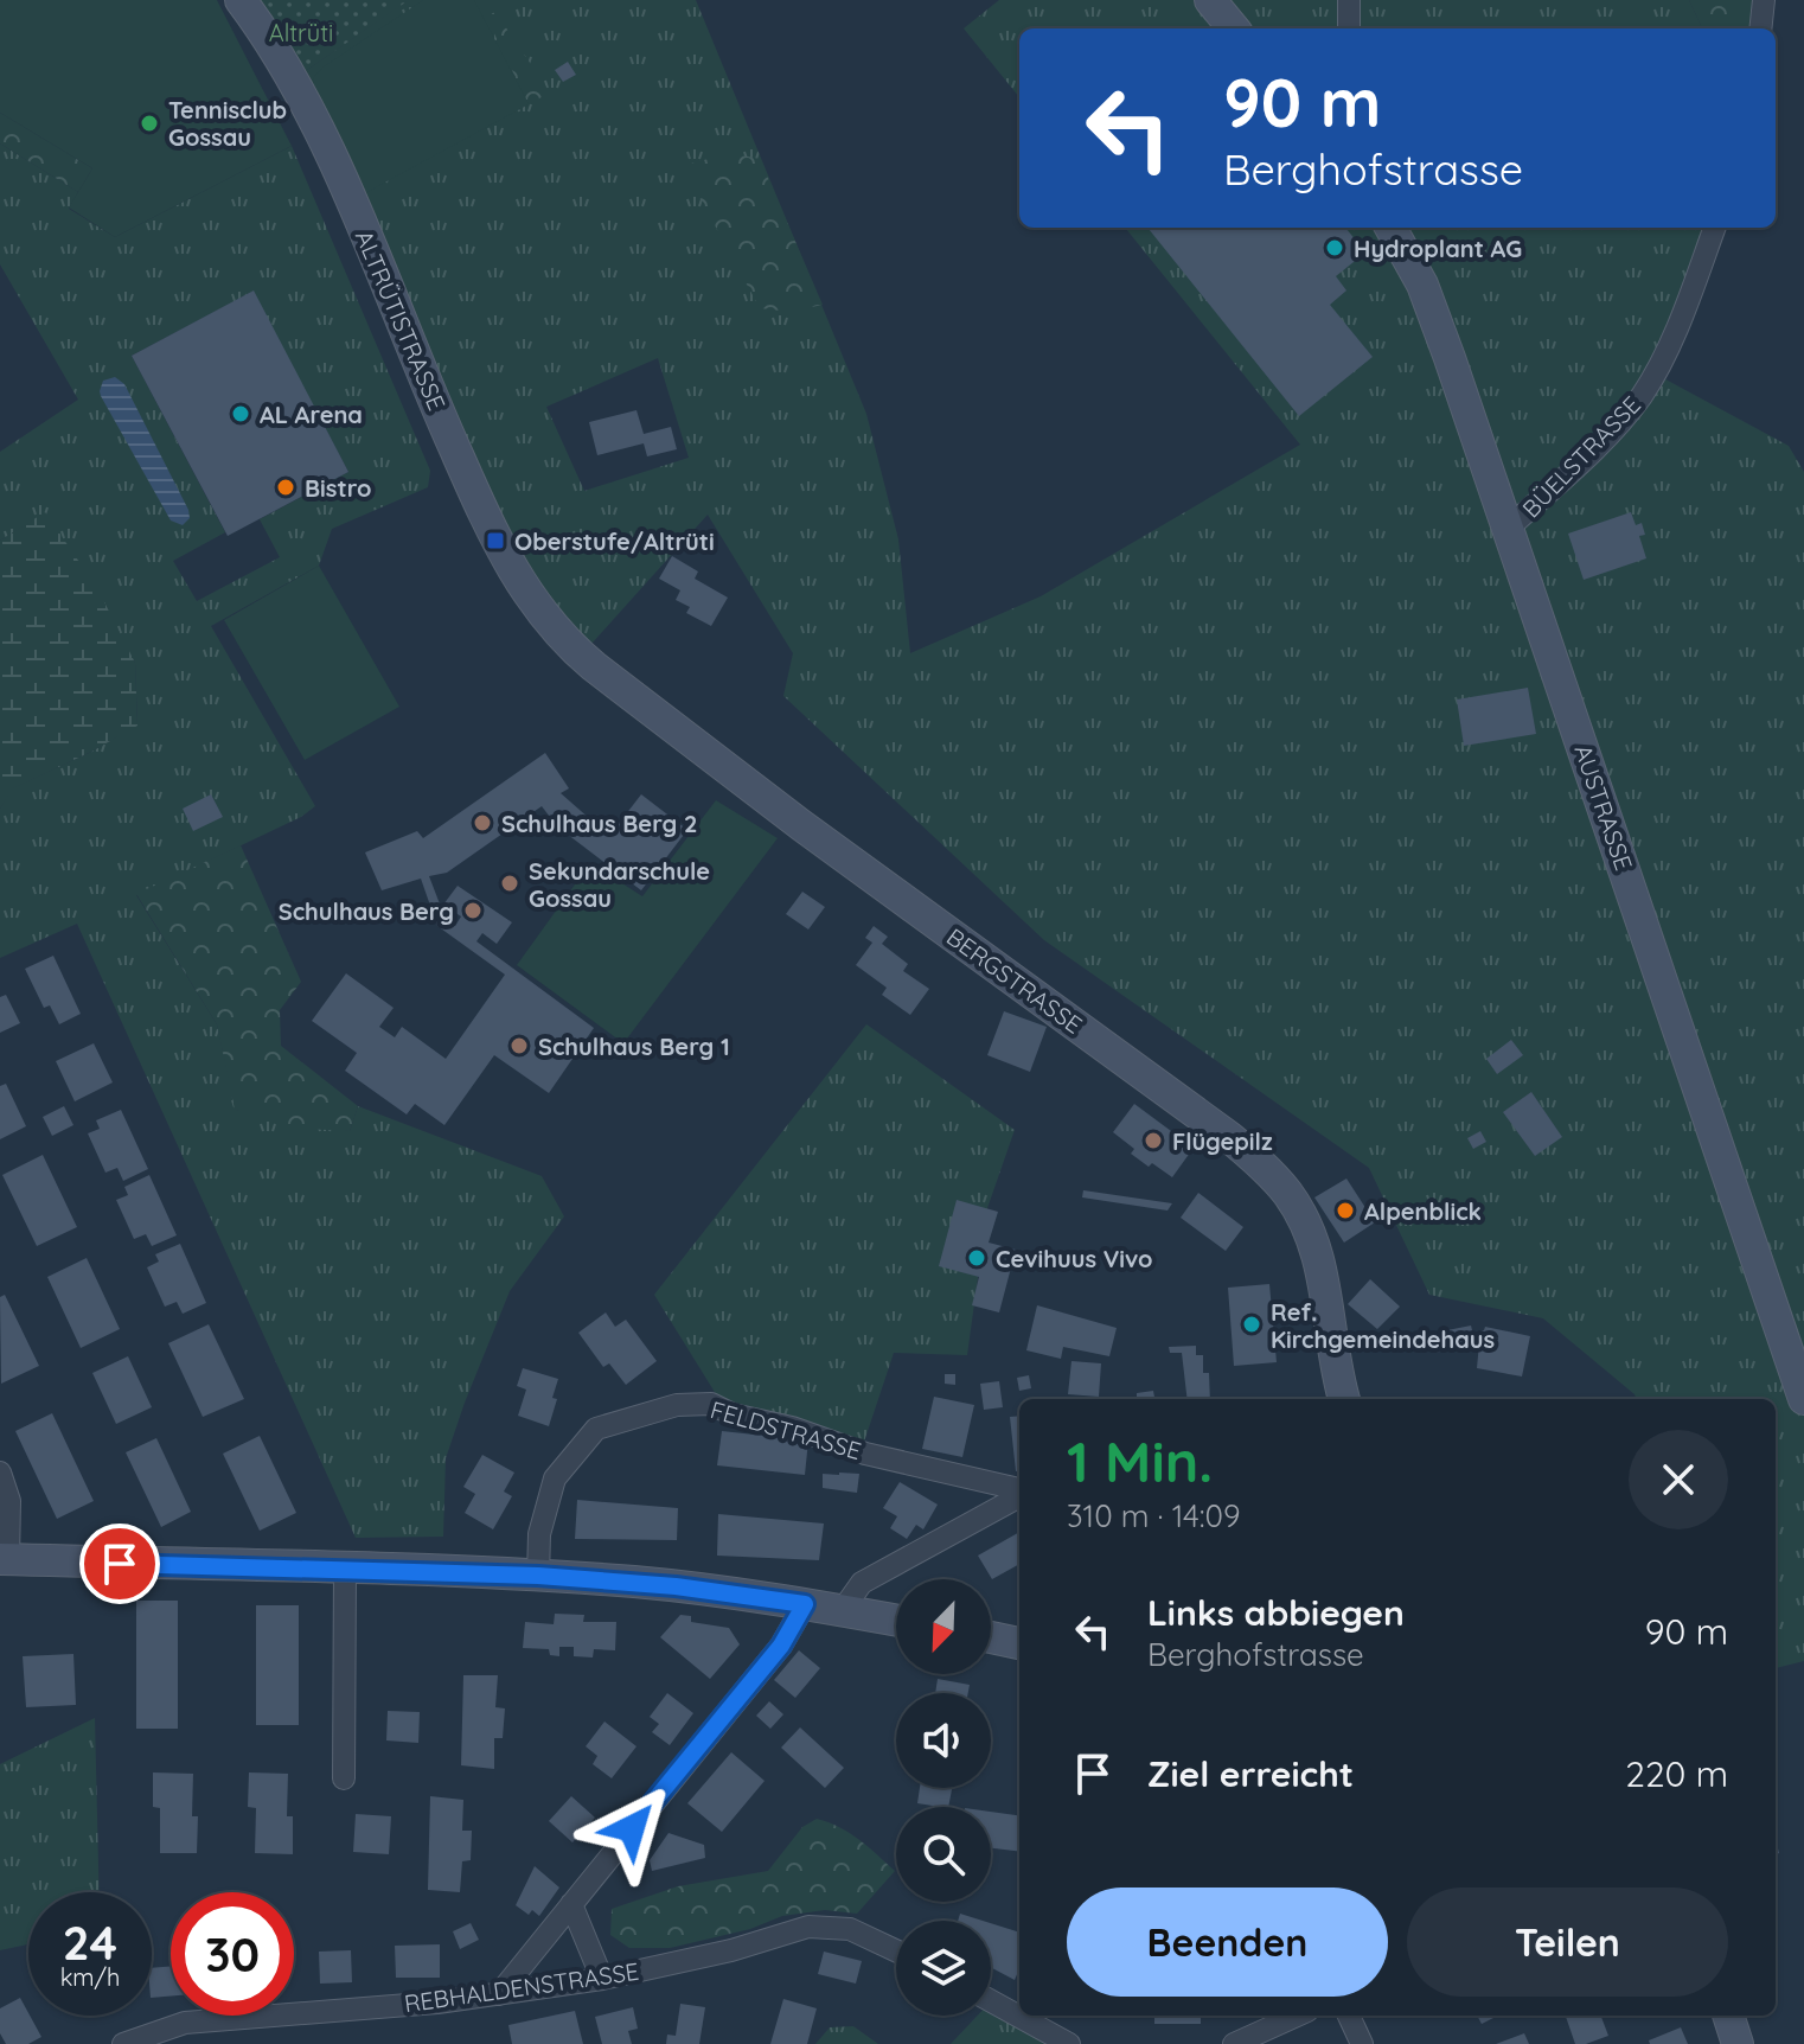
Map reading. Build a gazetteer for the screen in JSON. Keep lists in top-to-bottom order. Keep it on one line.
{"streets":{"street":["ALTRÜTISTRASSE","BÜELSTRASSE","AUSTRASSE","BERGSTRASSE","FELDSTRASSE","REBHALDENSTRASSE"]},"crossings":[["ALTRÜTISTRASSE","BERGSTRASSE"],["BÜELSTRASSE","AUSTRASSE"]],"parks":["Altrüti"],"places":{"other":["Tennisclub Gossau","Hydroplant AG","AL Arena","Bistro","Schulhaus Berg 2","Sekundarschule Gossau","Schulhaus Berg","Schulhaus Berg 1","Flügepilz","Alpenblick","Cevihuus Vivo","Ref. Kirchgemeindehaus"],"transit":["Oberstufe/Altrüti"]},"north":"bottom left","page":{"turn":["90 m","Berghofstrasse"],"heading":["1 Min.","310 m · 14:09"],"list":[{"name":"Links abbiegen","note":"Berghofstrasse","value":"90 m"},{"name":"Ziel erreicht","value":"220 m"}],"buttons":["Beenden","Teilen"],"speed":"24 km/h","limit":"30"}}
